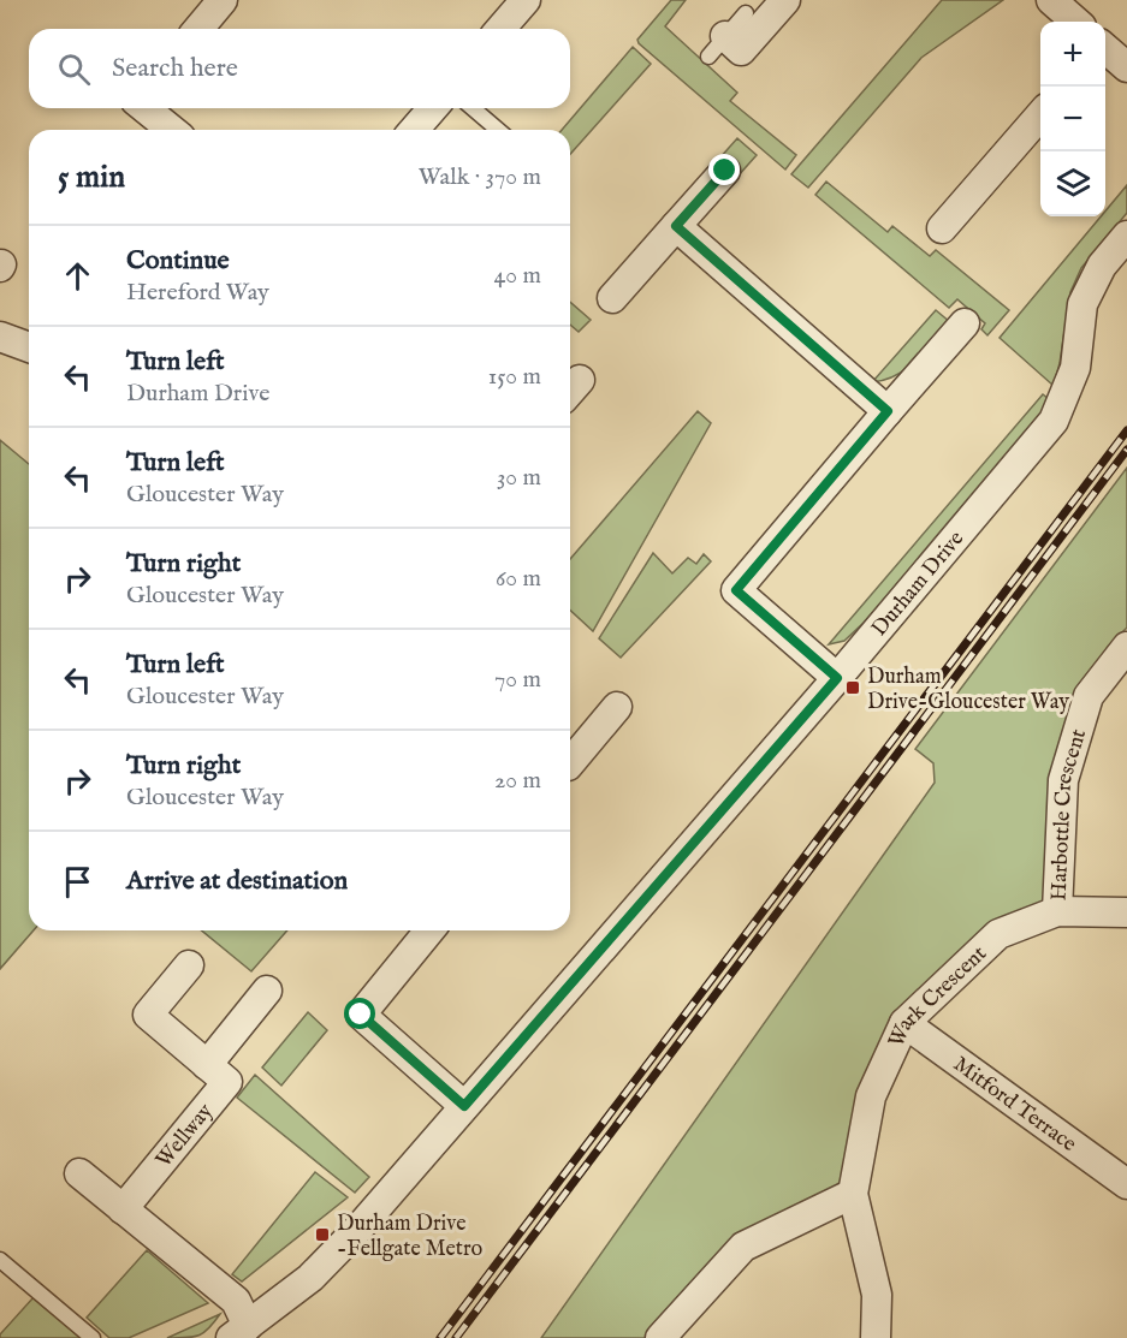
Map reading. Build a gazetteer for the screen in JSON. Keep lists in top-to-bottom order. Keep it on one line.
{"streets":{"street":["Durham Drive","Harbottle Crescent","Wark Crescent","Mitford Terrace","Wellway"]},"crossings":[["Harbottle Crescent","Wark Crescent"],["Wark Crescent","Mitford Terrace"]],"places":{"transit":["Durham Drive-Gloucester Way","Durham Drive -Fellgate Metro"]},"page":{"map_buttons":["+","−"],"search":"Search here","heading":["5 min","Walk · 370 m"],"list":[["Continue","Hereford Way","40 m"],["Turn left","Durham Drive","150 m"],["Turn left","Gloucester Way","30 m"],["Turn right","Gloucester Way","60 m"],["Turn left","Gloucester Way","70 m"],["Turn right","Gloucester Way","20 m"],"Arrive at destination"]}}
